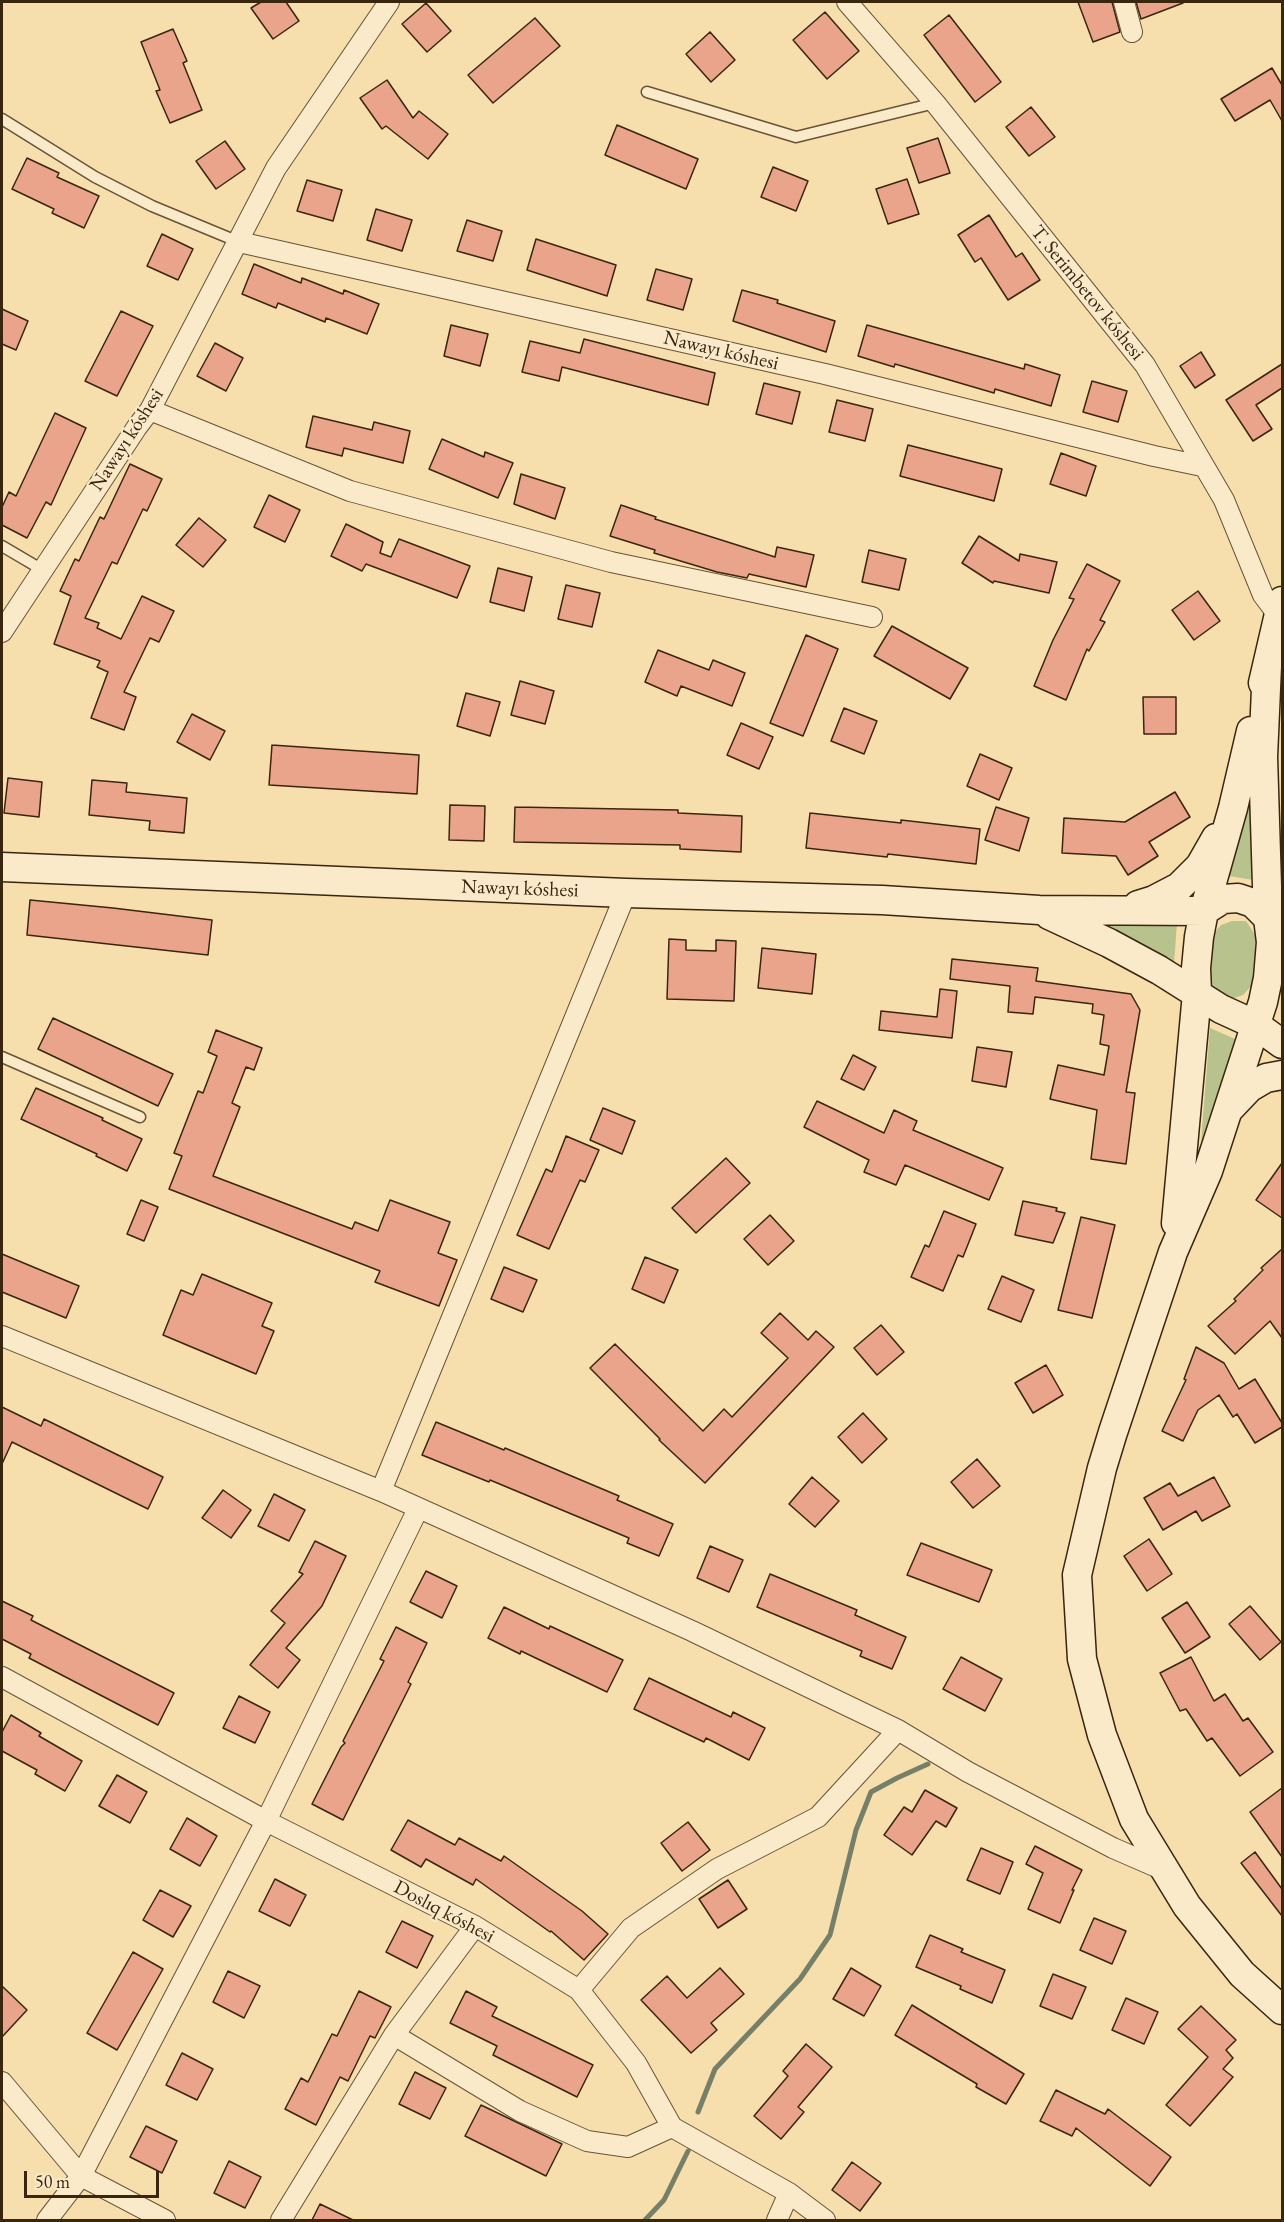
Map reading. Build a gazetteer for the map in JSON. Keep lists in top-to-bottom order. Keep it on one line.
{"streets":{"main road":["Nawayı kóshesi"],"street":["T. Serimbetov kóshesi","Doslıq kóshesi"]},"crossings":[["T. Serimbetov kóshesi","Nawayı kóshesi"]],"scale_bar":"50 m"}
